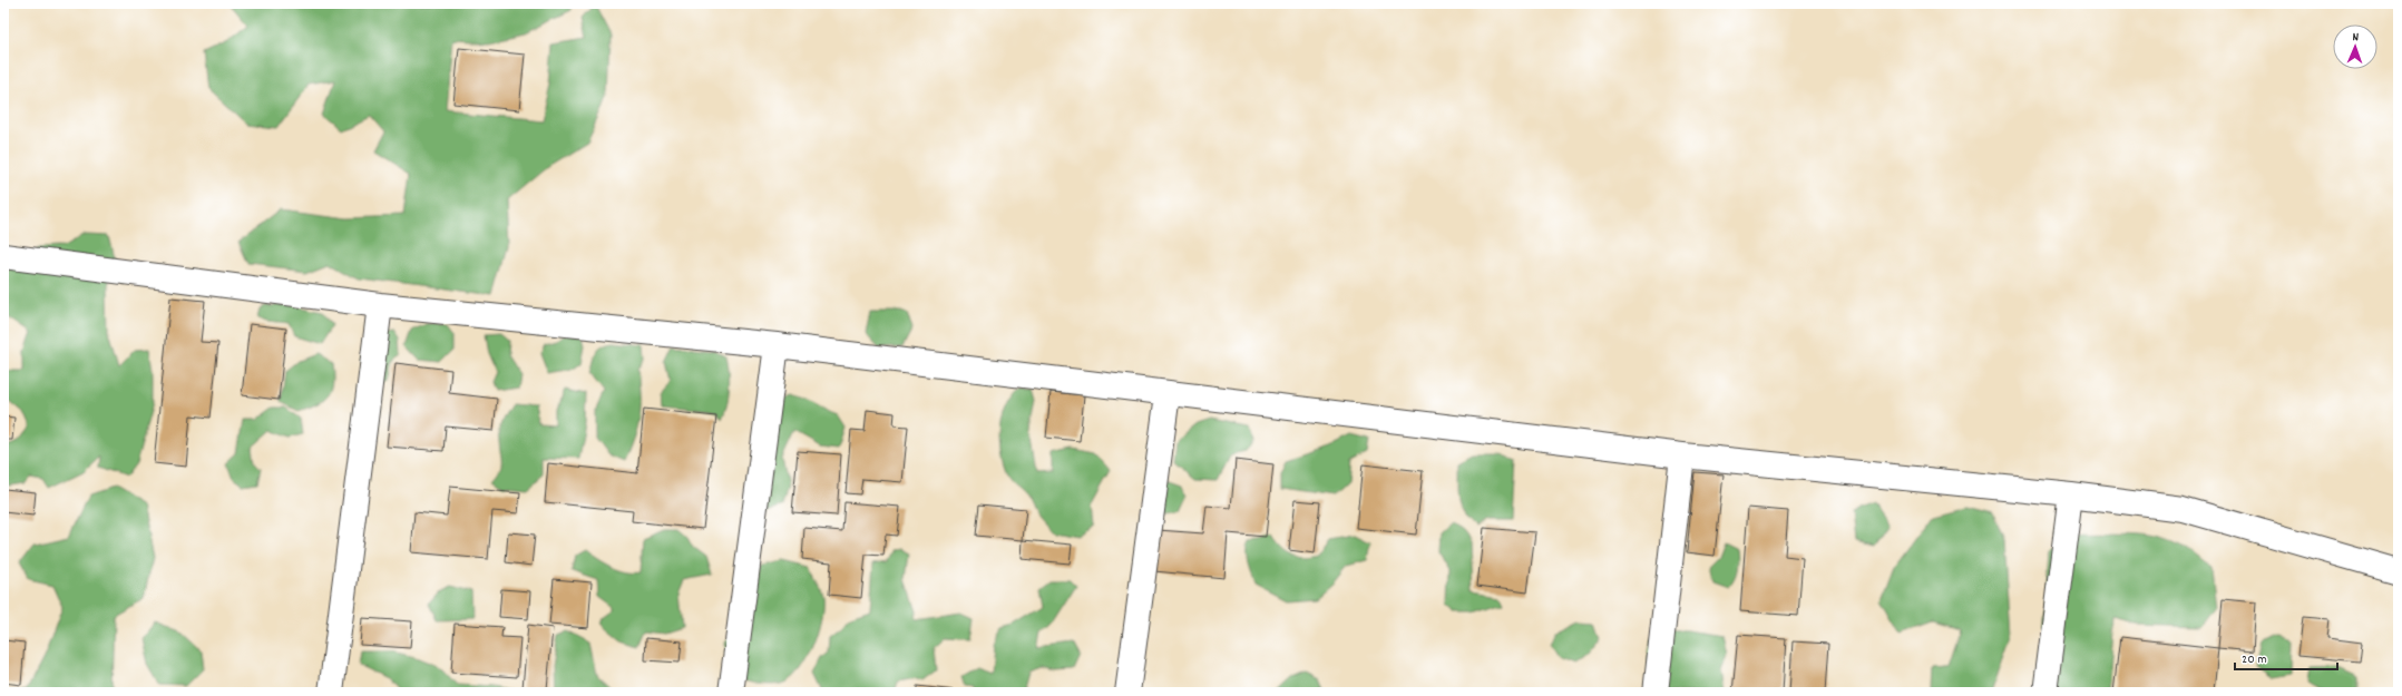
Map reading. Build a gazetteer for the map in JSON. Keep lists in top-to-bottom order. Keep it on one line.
{"scale_bar":"20 m","north":"top"}
